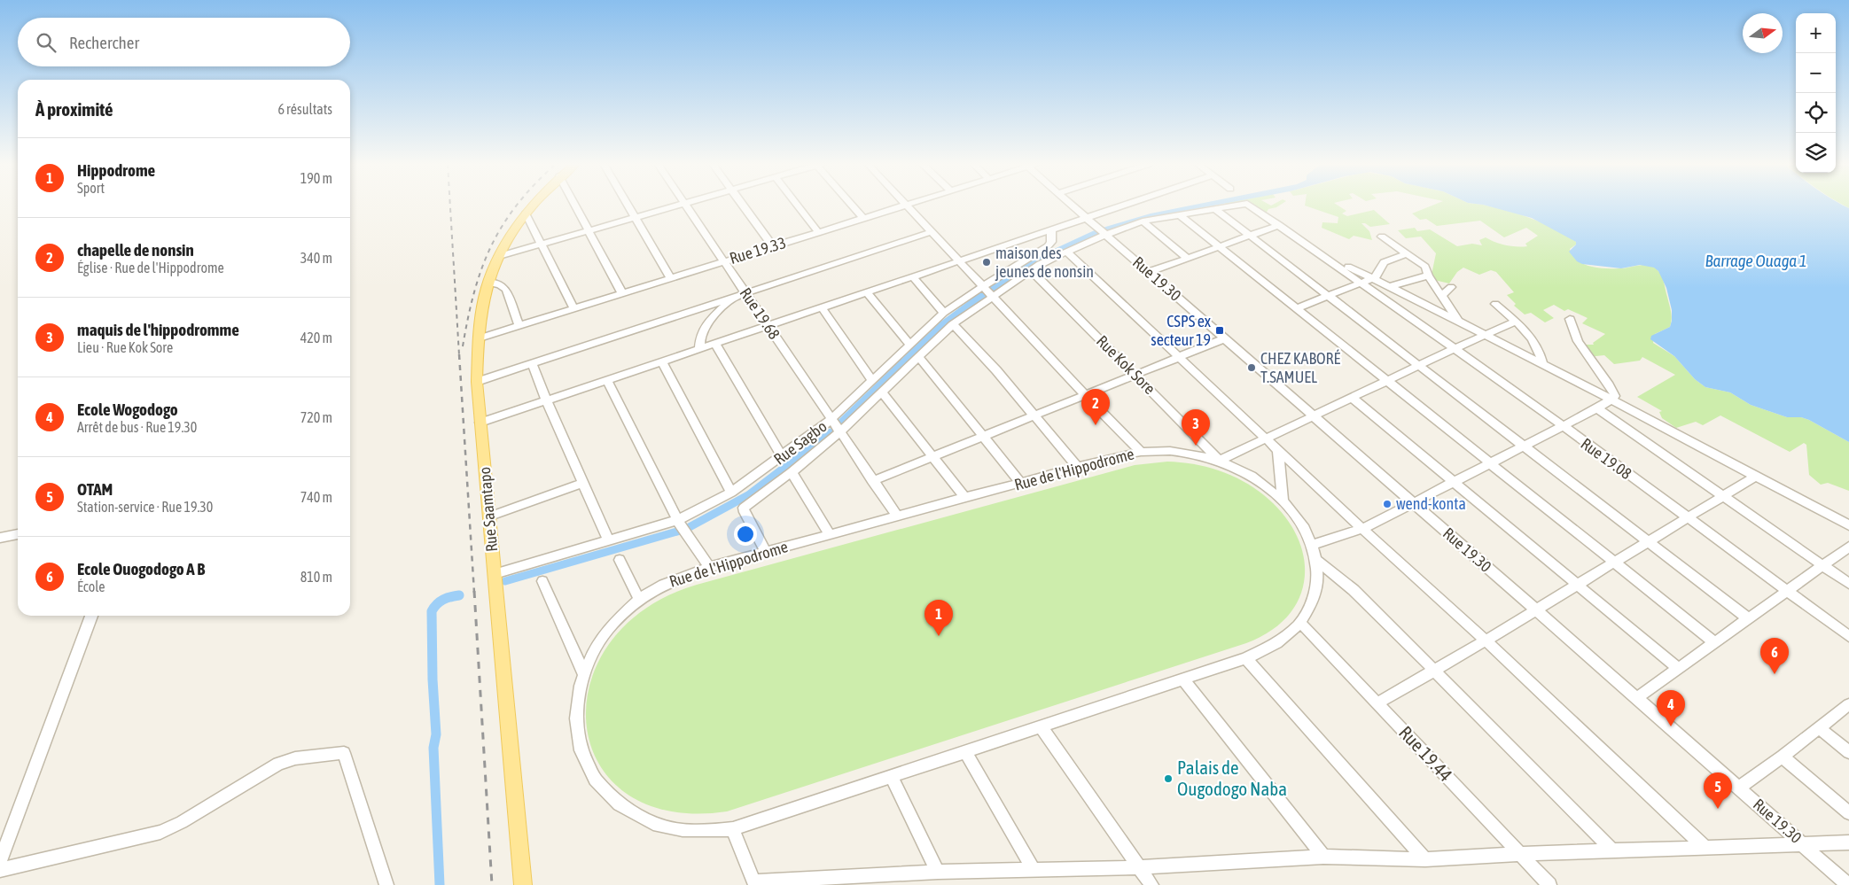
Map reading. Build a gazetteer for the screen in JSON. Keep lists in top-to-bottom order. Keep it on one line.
{"streets":{"main road":["Rue Saamtapo"],"street":["Rue 19.33","Rue 19.30","Rue 19.68","Rue Kok Sore","Rue Sagbo","Rue 19.08","Rue de l'Hippodrome","Rue 19.44"]},"crossings":[["Rue 19.33","Rue 19.68"],["Rue 19.33","Rue Saamtapo"],["Rue 19.68","Rue Sagbo"],["Rue 19.68","Rue de l'Hippodrome"],["Rue Kok Sore","Rue de l'Hippodrome"],["Rue Sagbo","Rue Saamtapo"],["Rue de l'Hippodrome","Rue 19.44"]],"water":["Barrage Ouaga 1"],"places":{"other":["maison des jeunes de nonsin","CHEZ KABORÉ T.SAMUEL","wend-konta","Palais de Ougodogo Naba"],"transit":["CSPS ex secteur 19"]},"north":"right","page":{"map_buttons":["+","−"],"search":"Rechercher","heading":["À proximité","6 résultats"],"list":[{"mark":"1","name":"Hippodrome","note":"Sport","value":"190 m"},{"mark":"2","name":"chapelle de nonsin","note":"Église · Rue de l'Hippodrome","value":"340 m"},{"mark":"3","name":"maquis de l'hippodromme","note":"Lieu · Rue Kok Sore","value":"420 m"},{"mark":"4","name":"Ecole Wogodogo","note":"Arrêt de bus · Rue 19.30","value":"720 m"},{"mark":"5","name":"OTAM","note":"Station-service · Rue 19.30","value":"740 m"},{"mark":"6","name":"Ecole Ouogodogo A B","note":"École","value":"810 m"}],"pins":["2","3","1","6","4","5"]}}
